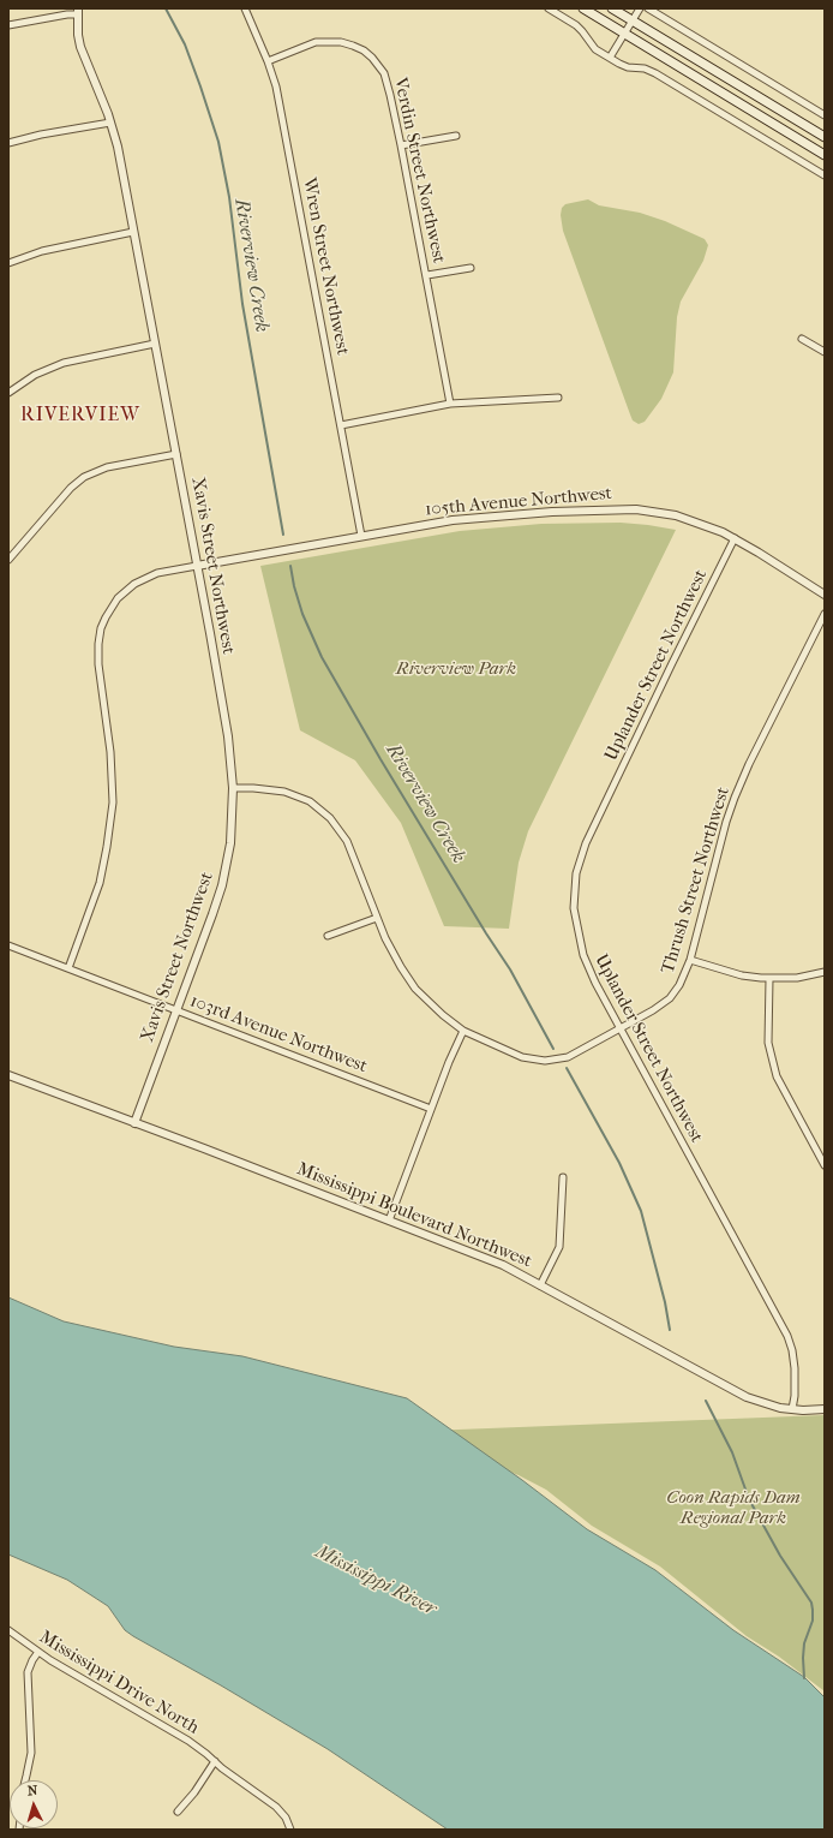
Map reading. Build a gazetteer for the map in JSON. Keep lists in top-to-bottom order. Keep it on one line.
{"streets":{"street":["Verdin Street Northwest","Wren Street Northwest","105th Avenue Northwest","Xavis Street Northwest","Uplander Street Northwest","Thrush Street Northwest","103rd Avenue Northwest","Mississippi Boulevard Northwest","Mississippi Drive North"]},"crossings":[["Verdin Street Northwest","Wren Street Northwest"],["Wren Street Northwest","105th Avenue Northwest"],["105th Avenue Northwest","Xavis Street Northwest"],["105th Avenue Northwest","Uplander Street Northwest"],["Xavis Street Northwest","Thrush Street Northwest"],["Xavis Street Northwest","103rd Avenue Northwest"],["Xavis Street Northwest","Mississippi Boulevard Northwest"],["Uplander Street Northwest","Thrush Street Northwest"],["Uplander Street Northwest","Mississippi Boulevard Northwest"]],"districts":["RIVERVIEW"],"water":["Riverview Creek","Mississippi River"],"parks":["Riverview Park","Coon Rapids Dam Regional Park"],"north":"top"}
